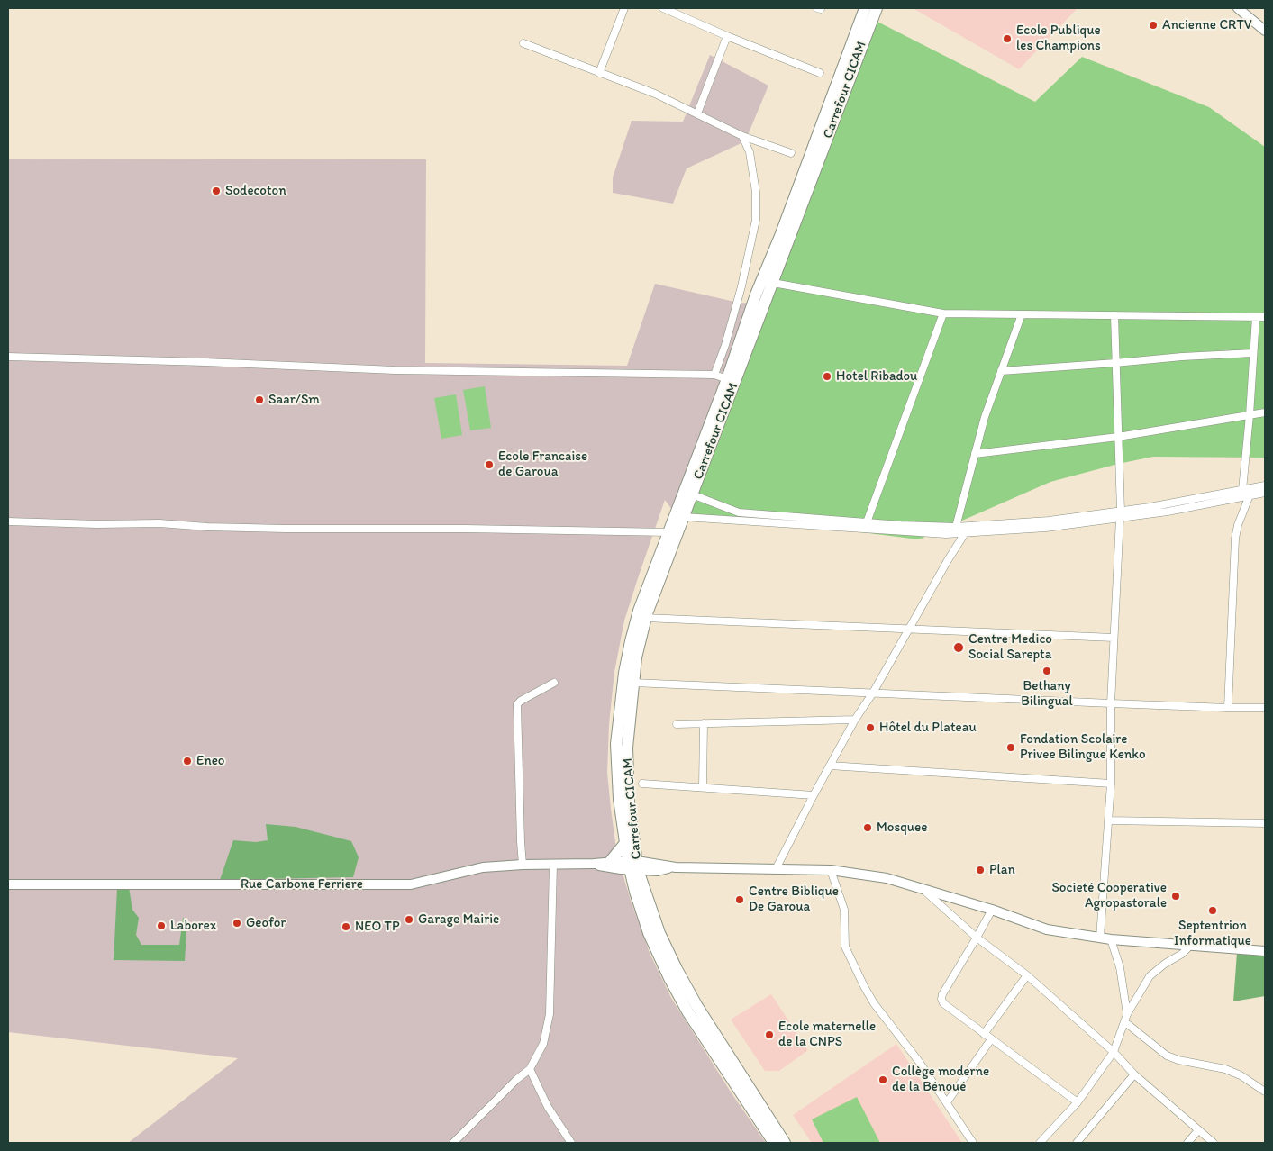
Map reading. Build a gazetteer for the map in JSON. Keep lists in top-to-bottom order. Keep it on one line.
{"streets":{"main road":["Carrefour CICAM"],"street":["Rue Carbone Ferriere"]},"crossings":[["Carrefour CICAM","Rue Carbone Ferriere"]],"places":["Ancienne CRTV","Ecole Publique les Champions","Sodecoton","Hotel Ribadou","Saar/Sm","Ecole Francaise de Garoua","Centre Medico Social Sarepta","Bethany Bilingual","Hôtel du Plateau","Fondation Scolaire Privee Bilingue Kenko","Eneo","Mosquee","Plan","Societé Cooperative Agropastorale","Centre Biblique De Garoua","Septentrion Informatique","Garage Mairie","Geofor","Laborex","NEO TP","Ecole maternelle de la CNPS","Collège moderne de la Bénoué"]}
